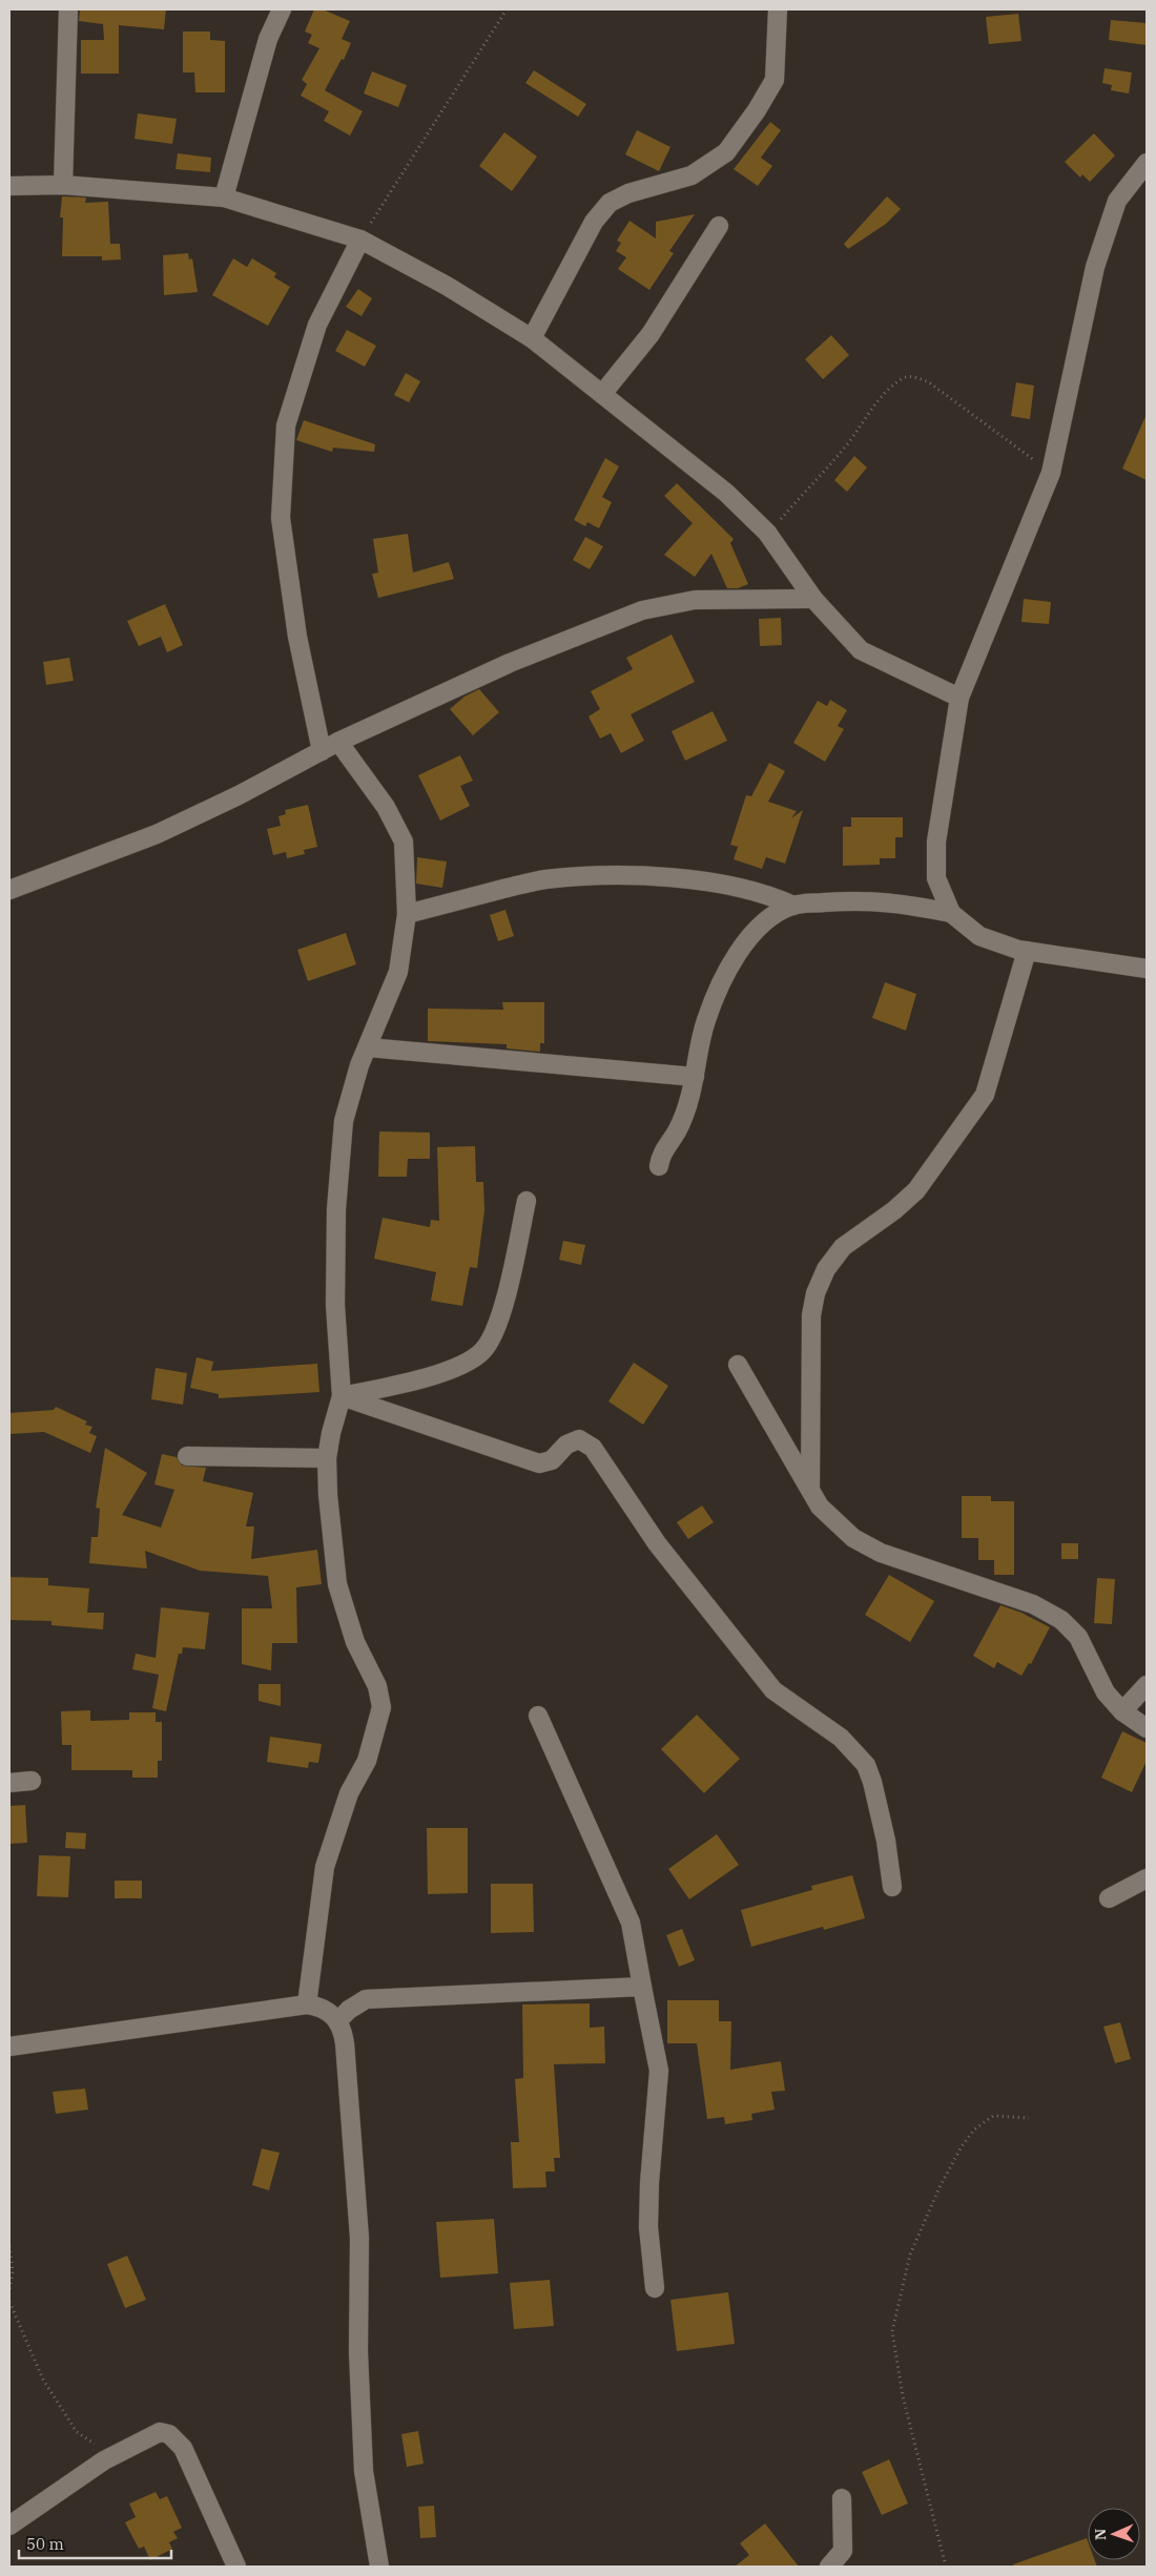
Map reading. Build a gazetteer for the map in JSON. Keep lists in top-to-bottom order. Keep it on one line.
{"scale_bar":"50 m","north":"left"}
